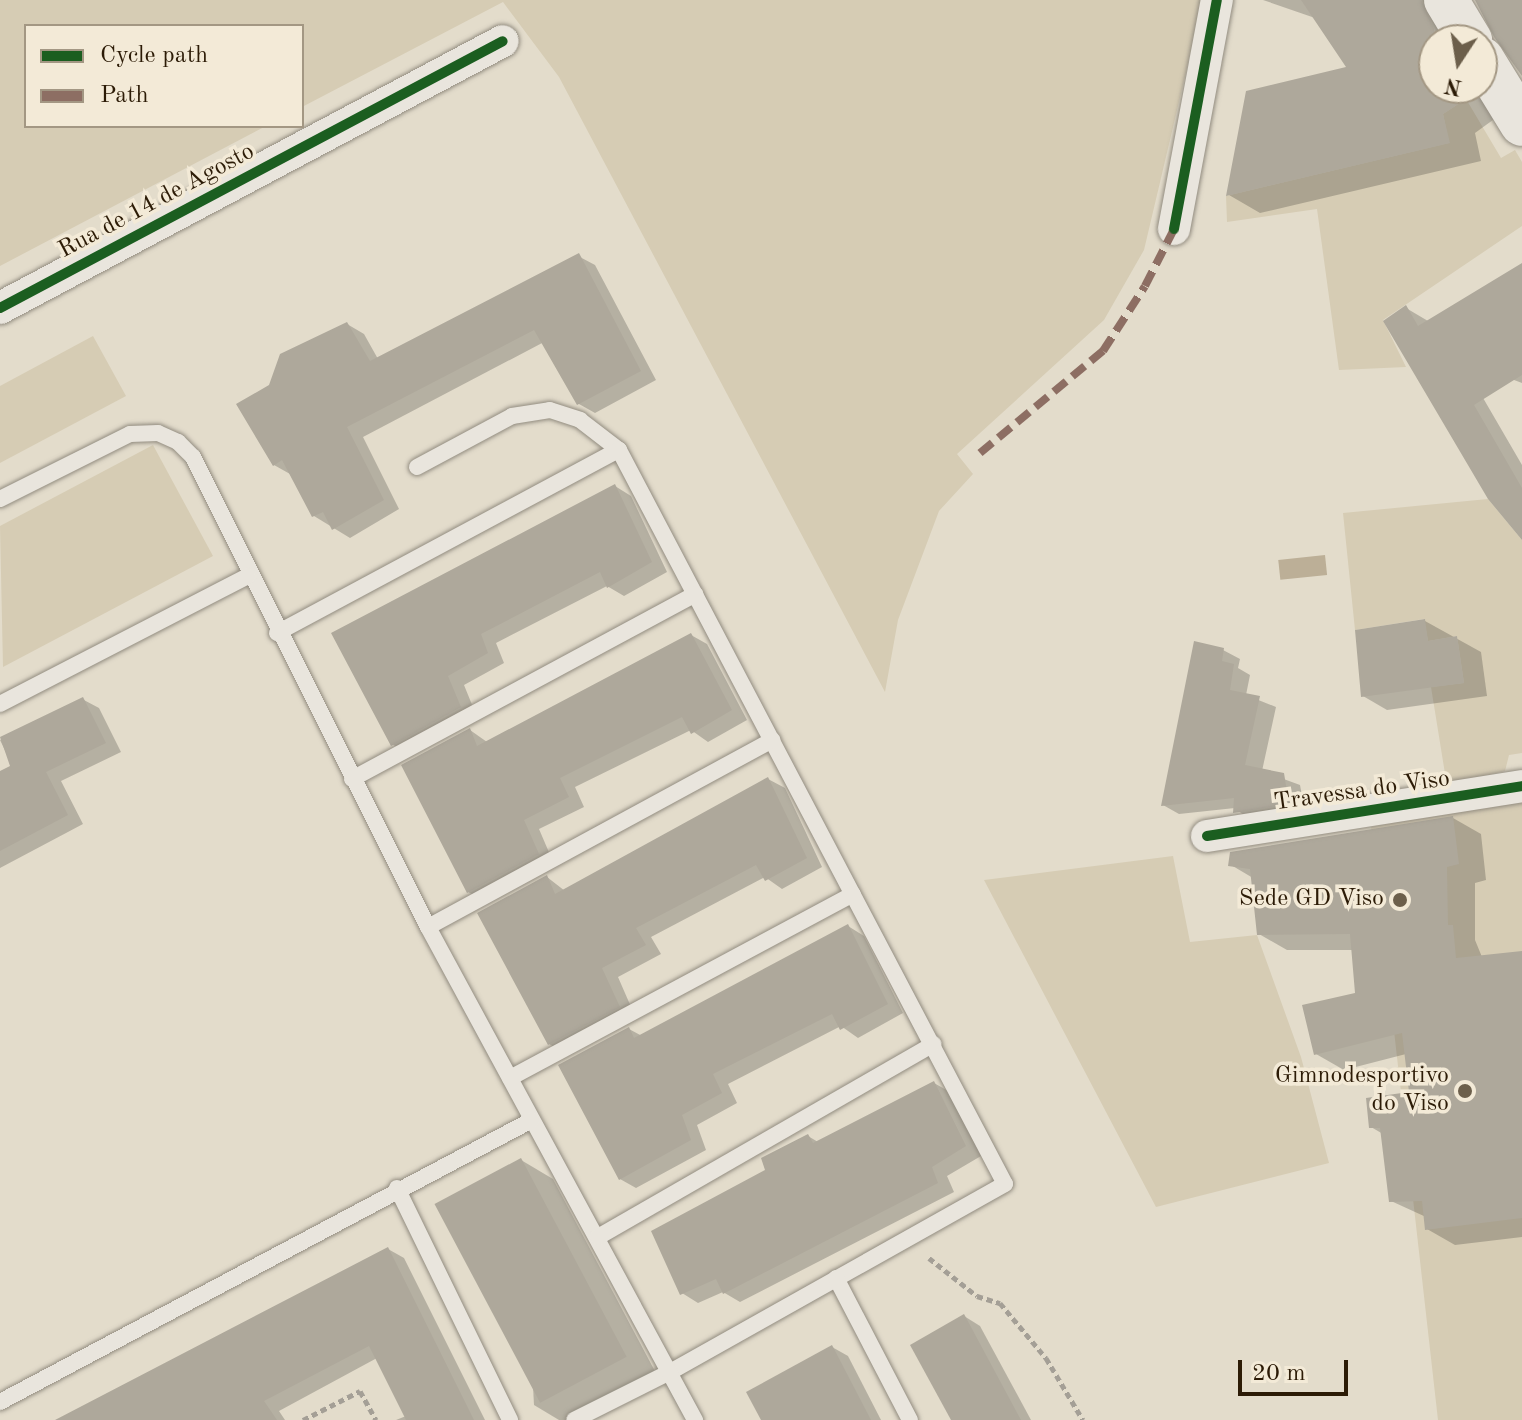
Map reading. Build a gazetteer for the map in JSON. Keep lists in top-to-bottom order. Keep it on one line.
{"streets":{"street":["Rua de 14 de Agosto","Travessa do Viso"]},"places":["Sede GD Viso","Gimnodesportivo do Viso"],"legend":["Cycle path","Path"],"scale_bar":"20 m","north":"bottom"}
